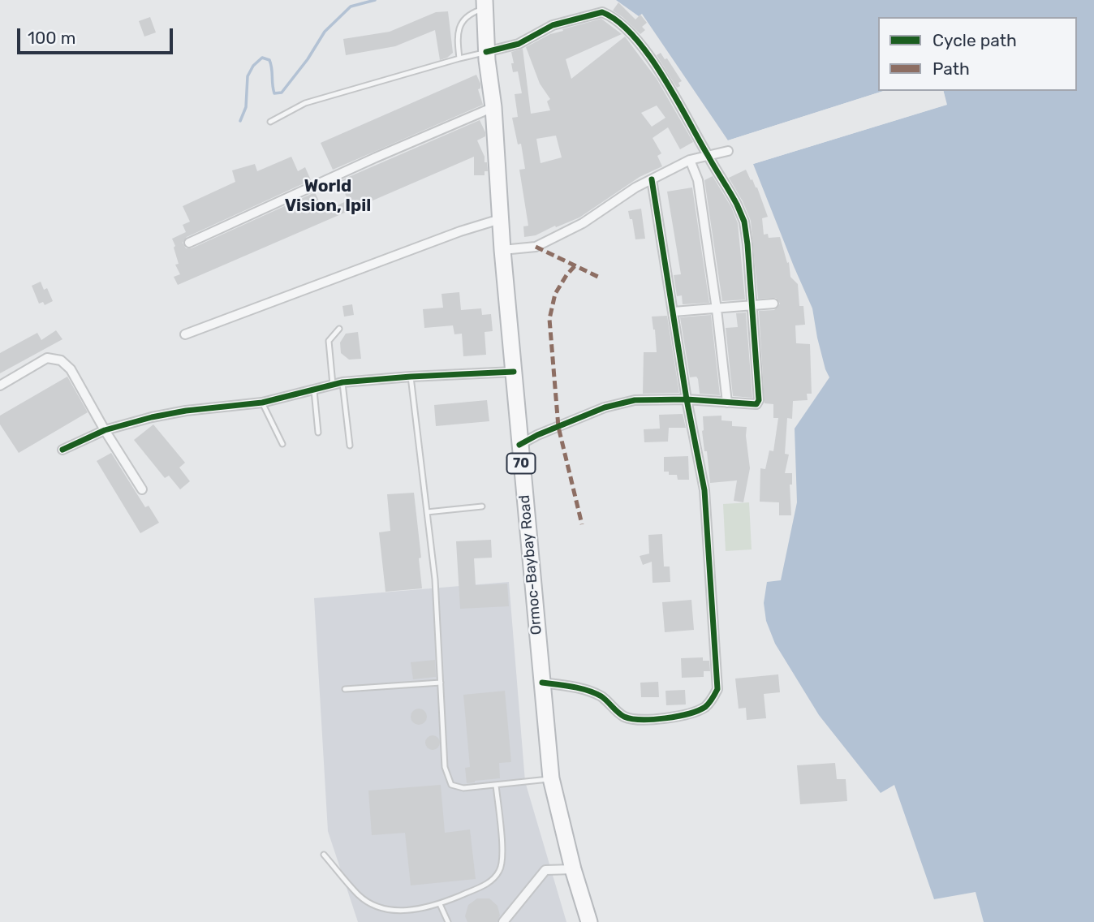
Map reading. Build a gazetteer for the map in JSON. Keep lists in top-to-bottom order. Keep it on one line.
{"streets":{"highway":["70","Ormoc-Baybay Road"]},"districts":["World Vision, Ipil"],"legend":["Cycle path","Path"],"scale_bar":"100 m"}
